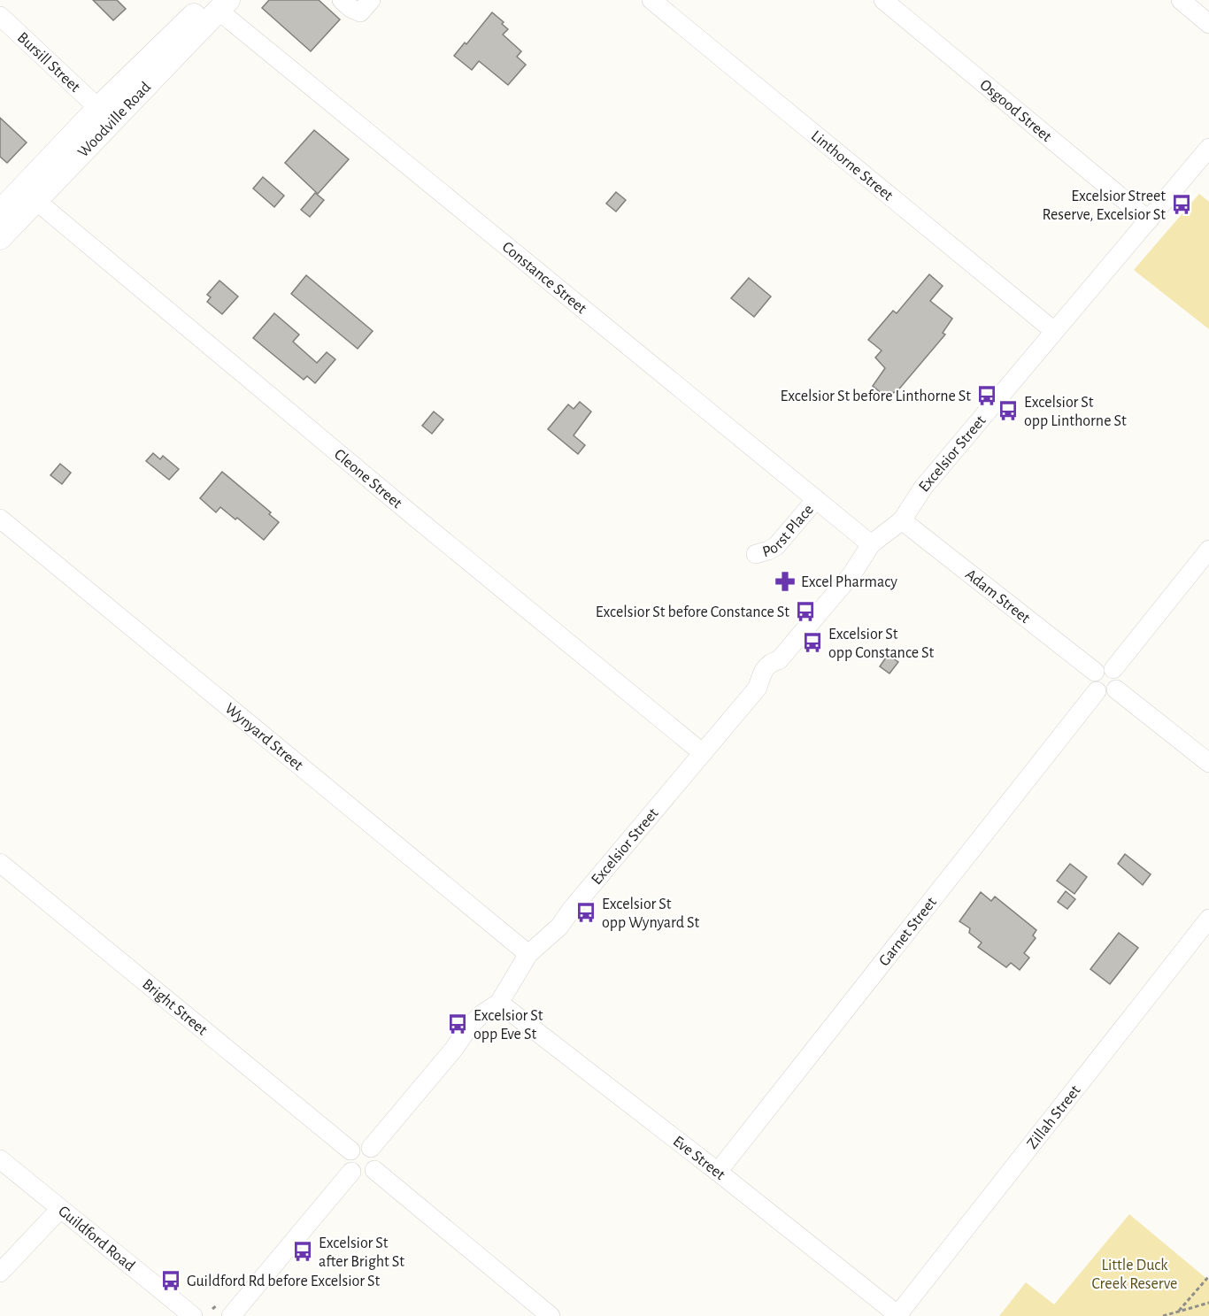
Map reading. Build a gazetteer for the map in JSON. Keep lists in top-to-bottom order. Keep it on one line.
{"streets":{"main road":["Woodville Road"],"street":["Bursill Street","Osgood Street","Linthorne Street","Constance Street","Excelsior Street","Cleone Street","Porst Place","Adam Street","Wynyard Street","Garnet Street","Bright Street","Zillah Street","Eve Street","Guildford Road"]},"crossings":[["Bursill Street","Woodville Road"],["Osgood Street","Excelsior Street"],["Woodville Road","Constance Street"],["Woodville Road","Cleone Street"],["Linthorne Street","Excelsior Street"],["Constance Street","Excelsior Street"],["Constance Street","Porst Place"],["Excelsior Street","Cleone Street"],["Excelsior Street","Adam Street"],["Excelsior Street","Wynyard Street"],["Excelsior Street","Bright Street"],["Excelsior Street","Eve Street"],["Adam Street","Garnet Street"],["Garnet Street","Eve Street"],["Zillah Street","Eve Street"]],"parks":["Little Duck Creek Reserve"],"places":{"bus stop":["Excelsior Street Reserve, Excelsior St","Excelsior St before Linthorne St","Excelsior St opp Linthorne St","Excelsior St before Constance St","Excelsior St opp Constance St","Excelsior St opp Wynyard St","Excelsior St opp Eve St","Excelsior St after Bright St","Guildford Rd before Excelsior St"],"pharmacy":["Excel Pharmacy"]}}
